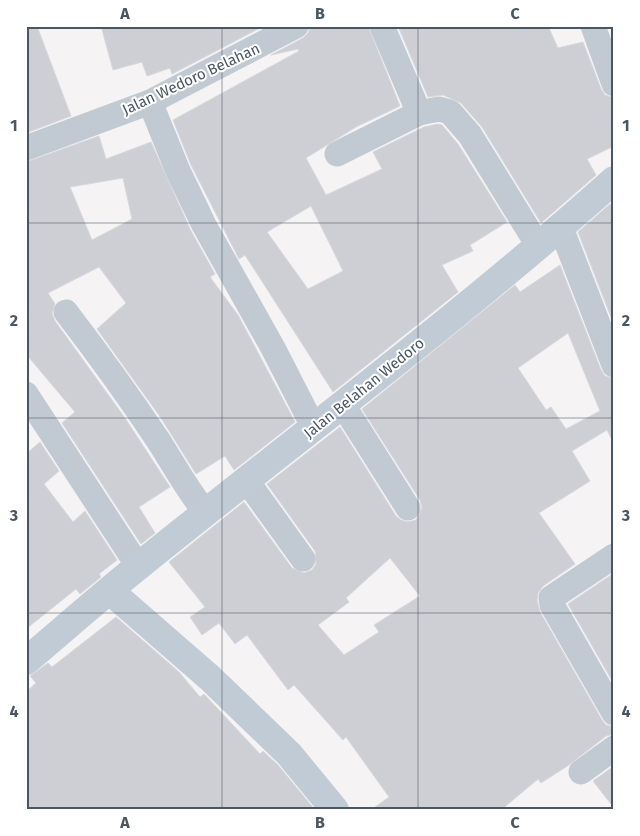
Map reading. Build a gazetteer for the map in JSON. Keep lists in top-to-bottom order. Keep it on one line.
{"streets":{"street":["Jalan Wedoro Belahan","Jalan Belahan Wedoro"]},"grid":{"columns":["A","B","C"],"rows":["1","2","3","4"]}}
